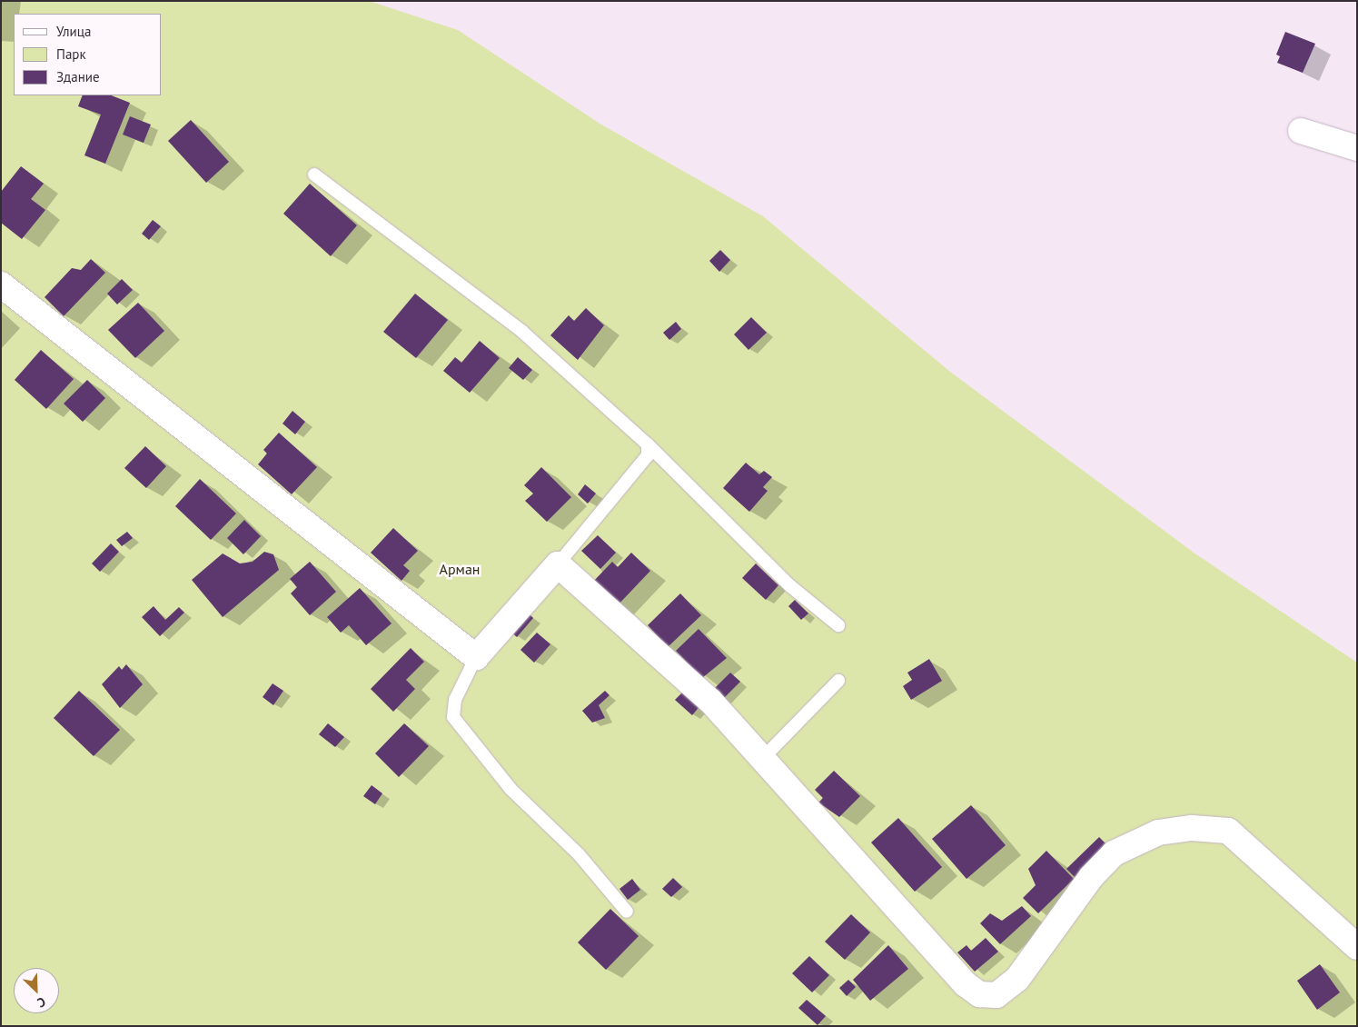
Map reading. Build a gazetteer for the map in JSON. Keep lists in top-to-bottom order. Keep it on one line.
{"parks":["Арман"],"legend":["Улица","Парк","Здание"],"north":"bottom right"}
